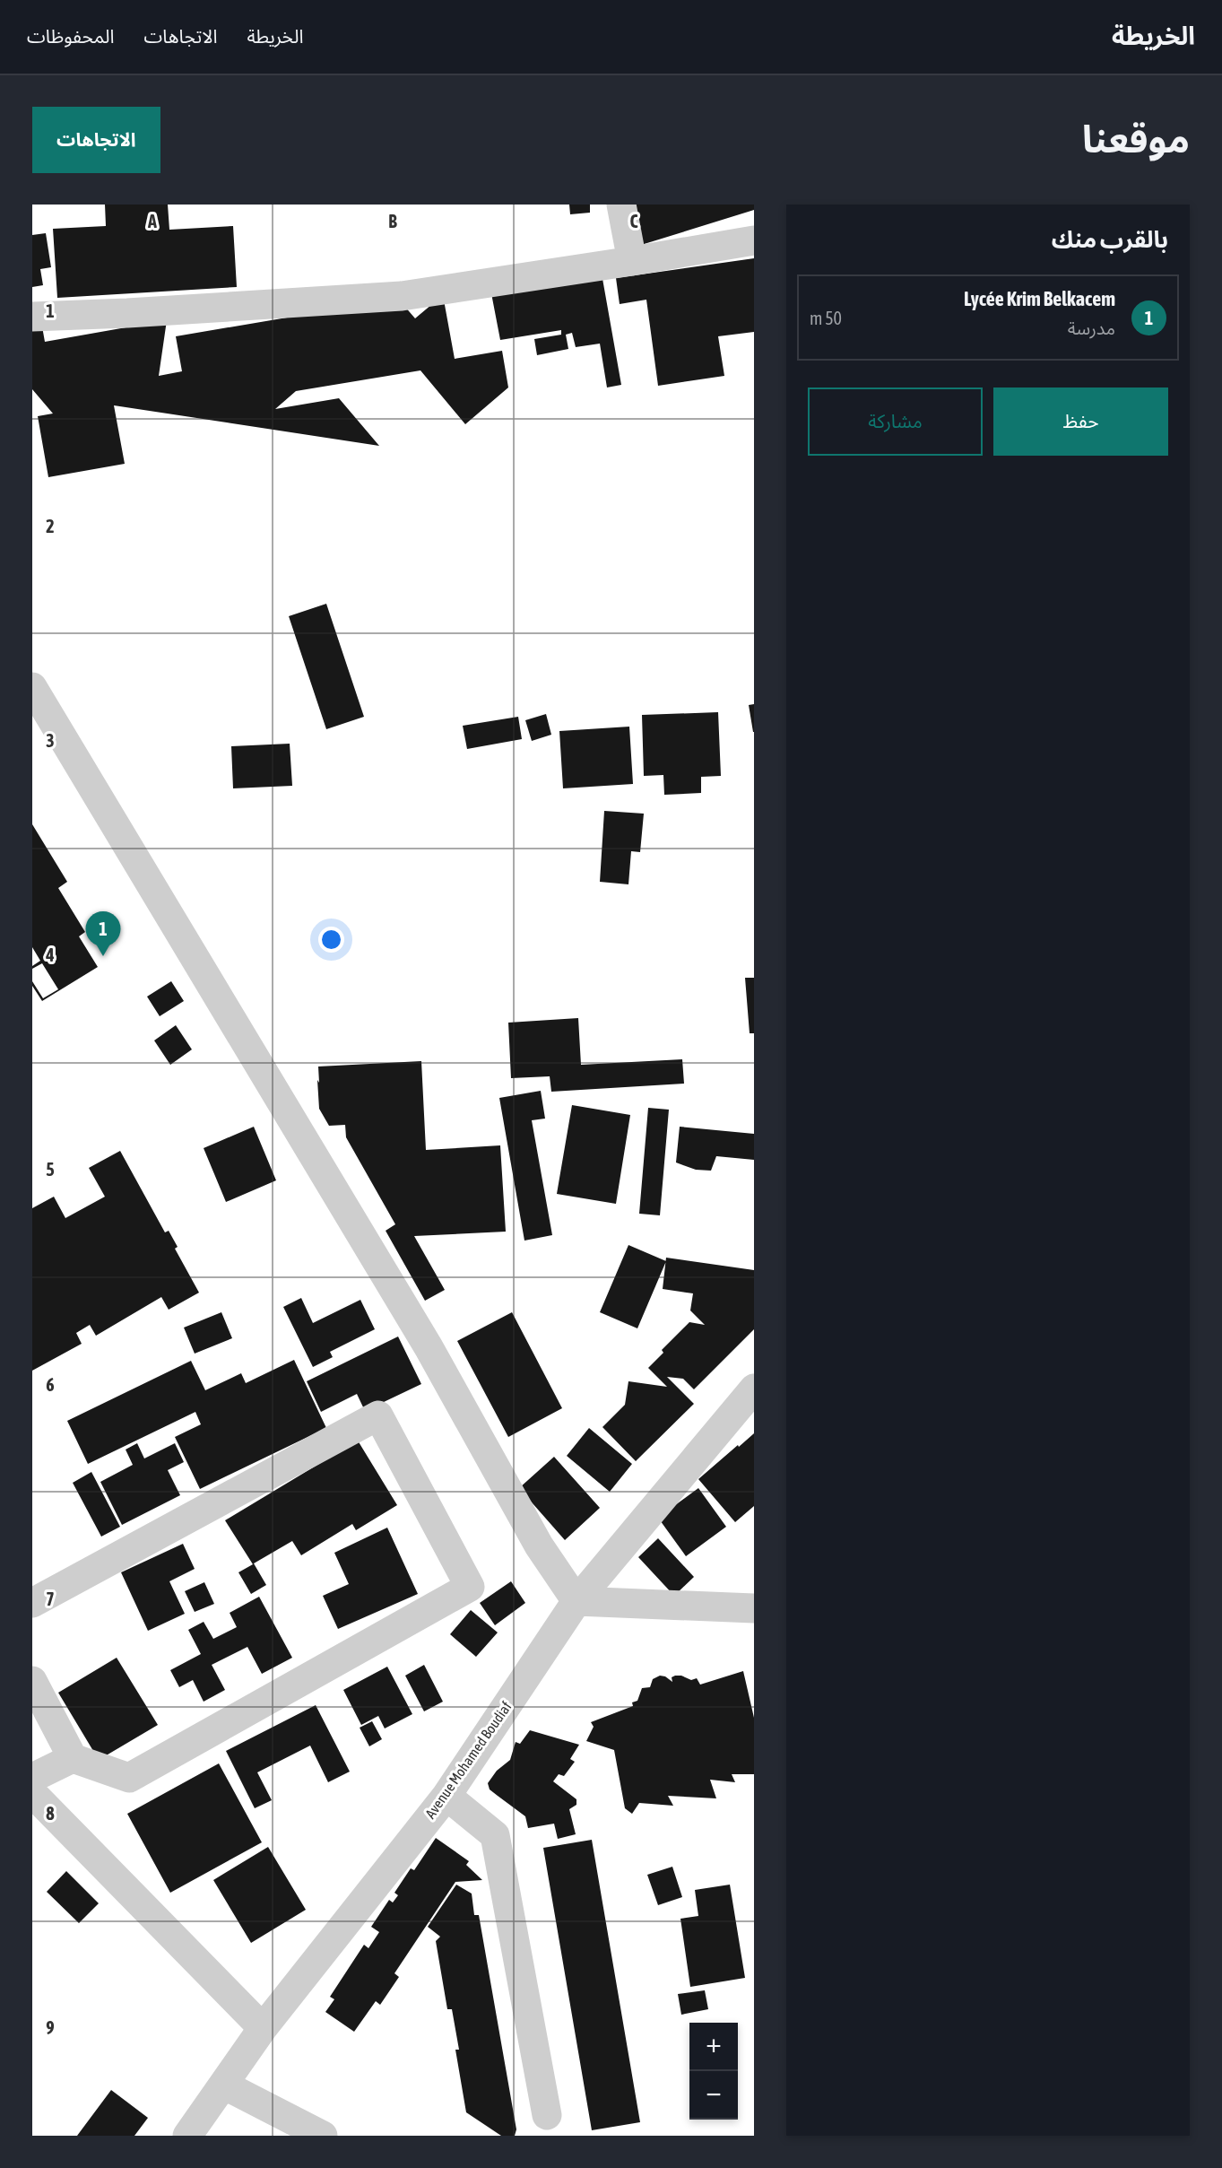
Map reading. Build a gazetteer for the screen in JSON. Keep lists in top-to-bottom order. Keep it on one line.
{"streets":{"street":["Avenue Mohamed Boudiaf"]},"page":{"header":"الخريطة","nav":["الخريطة","الاتجاهات","المحفوظات"],"title":"موقعنا","buttons":["الاتجاهات",["حفظ","مشاركة"]],"heading":"بالقرب منك","list":[{"mark":"1","name":"Lycée Krim Belkacem","note":"مدرسة","value":"50 m"}],"pins":"1","map_buttons":["+","−"]},"grid":{"columns":["A","B","C"],"rows":["1","2","3","4","5","6","7","8","9"]}}
